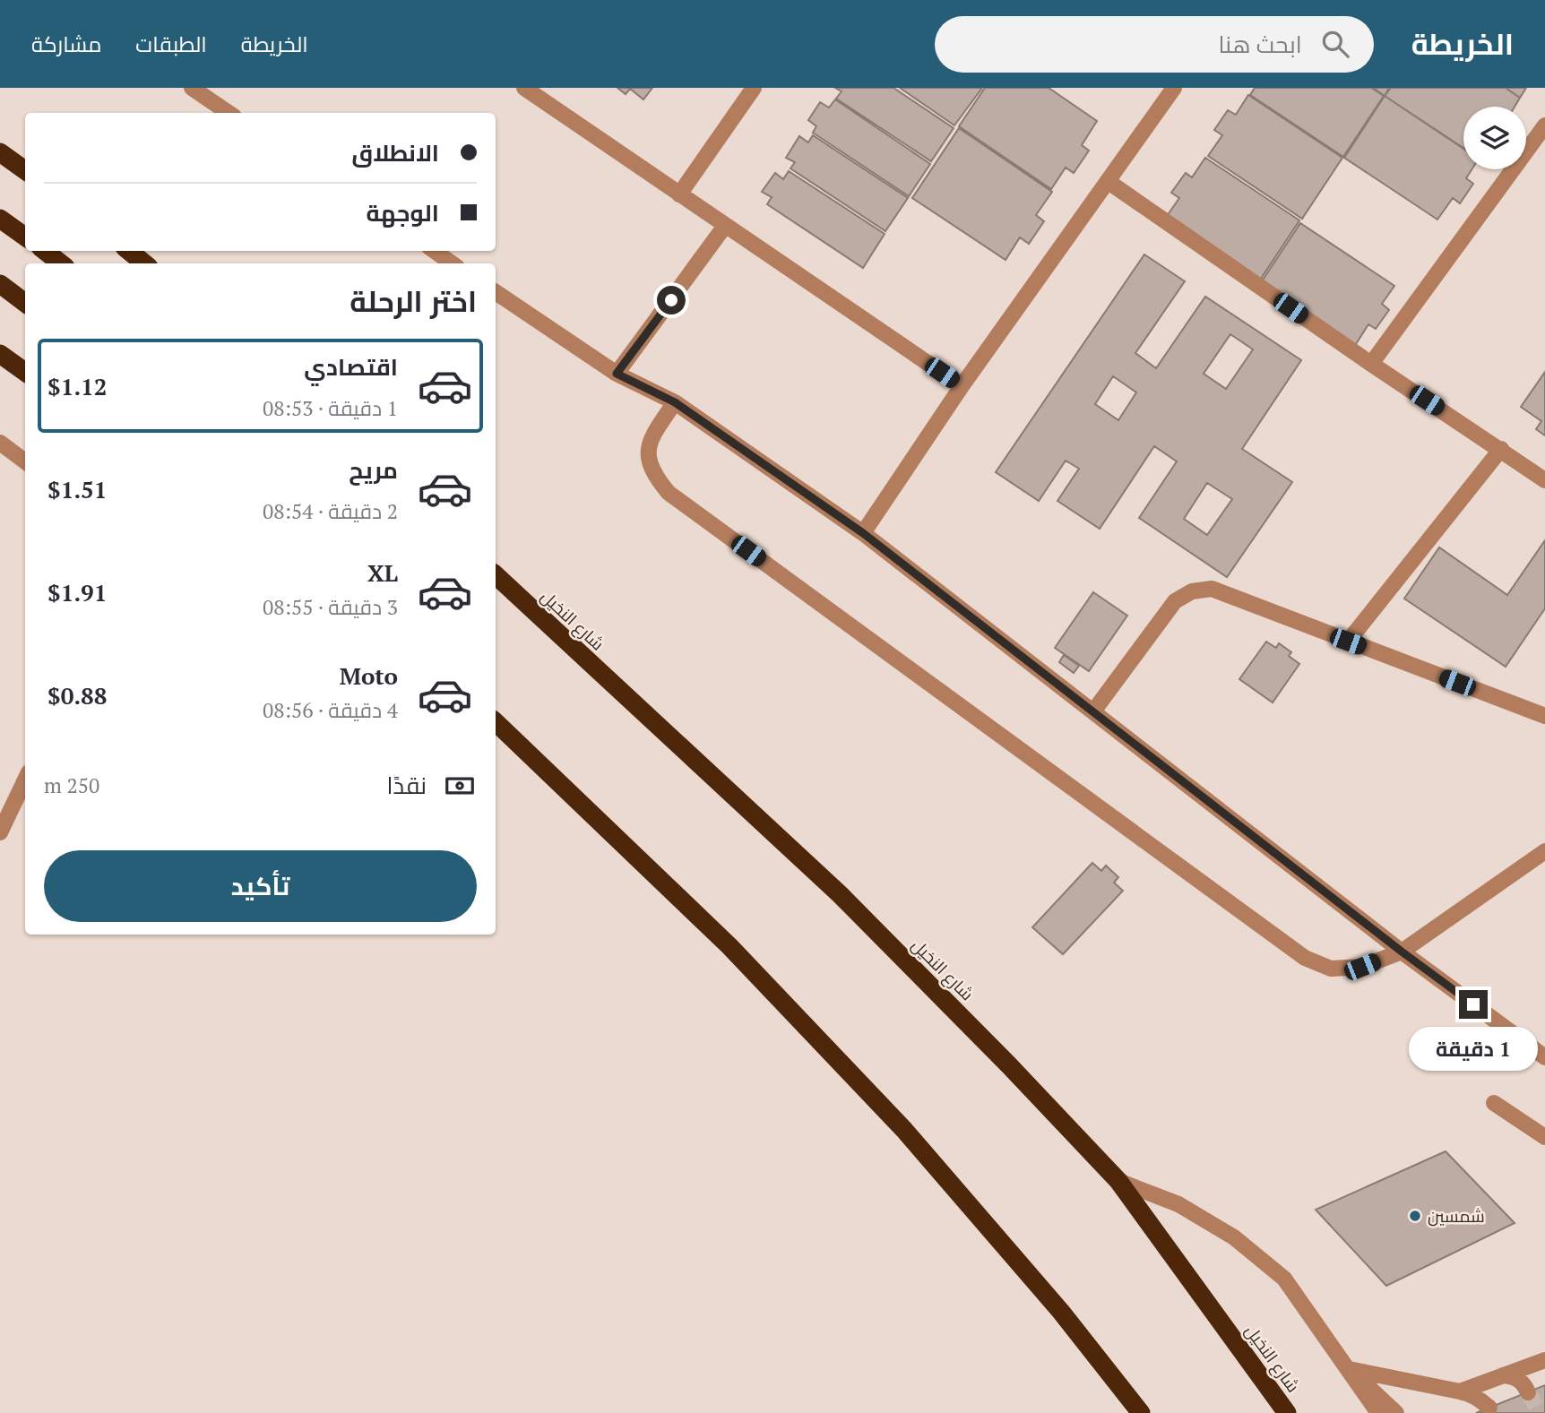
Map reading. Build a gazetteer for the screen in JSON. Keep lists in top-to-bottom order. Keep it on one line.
{"streets":{"highway":["شارع النخيل"]},"places":["شمسين"],"page":{"header":"الخريطة","search":"ابحث هنا","nav":["الخريطة","الطبقات","مشاركة"],"banner":["الانطلاق","الوجهة"],"heading":"اختر الرحلة","list":[{"name":"اقتصادي","note":"1 دقيقة · 08:53","value":"$1.12"},{"name":"مريح","note":"2 دقيقة · 08:54","value":"$1.51"},{"name":"XL","note":"3 دقيقة · 08:55","value":"$1.91"},{"name":"Moto","note":"4 دقيقة · 08:56","value":"$0.88"}],"pay":["نقدًا","250 m"],"buttons":"تأكيد","bubble":"1 دقيقة"}}
